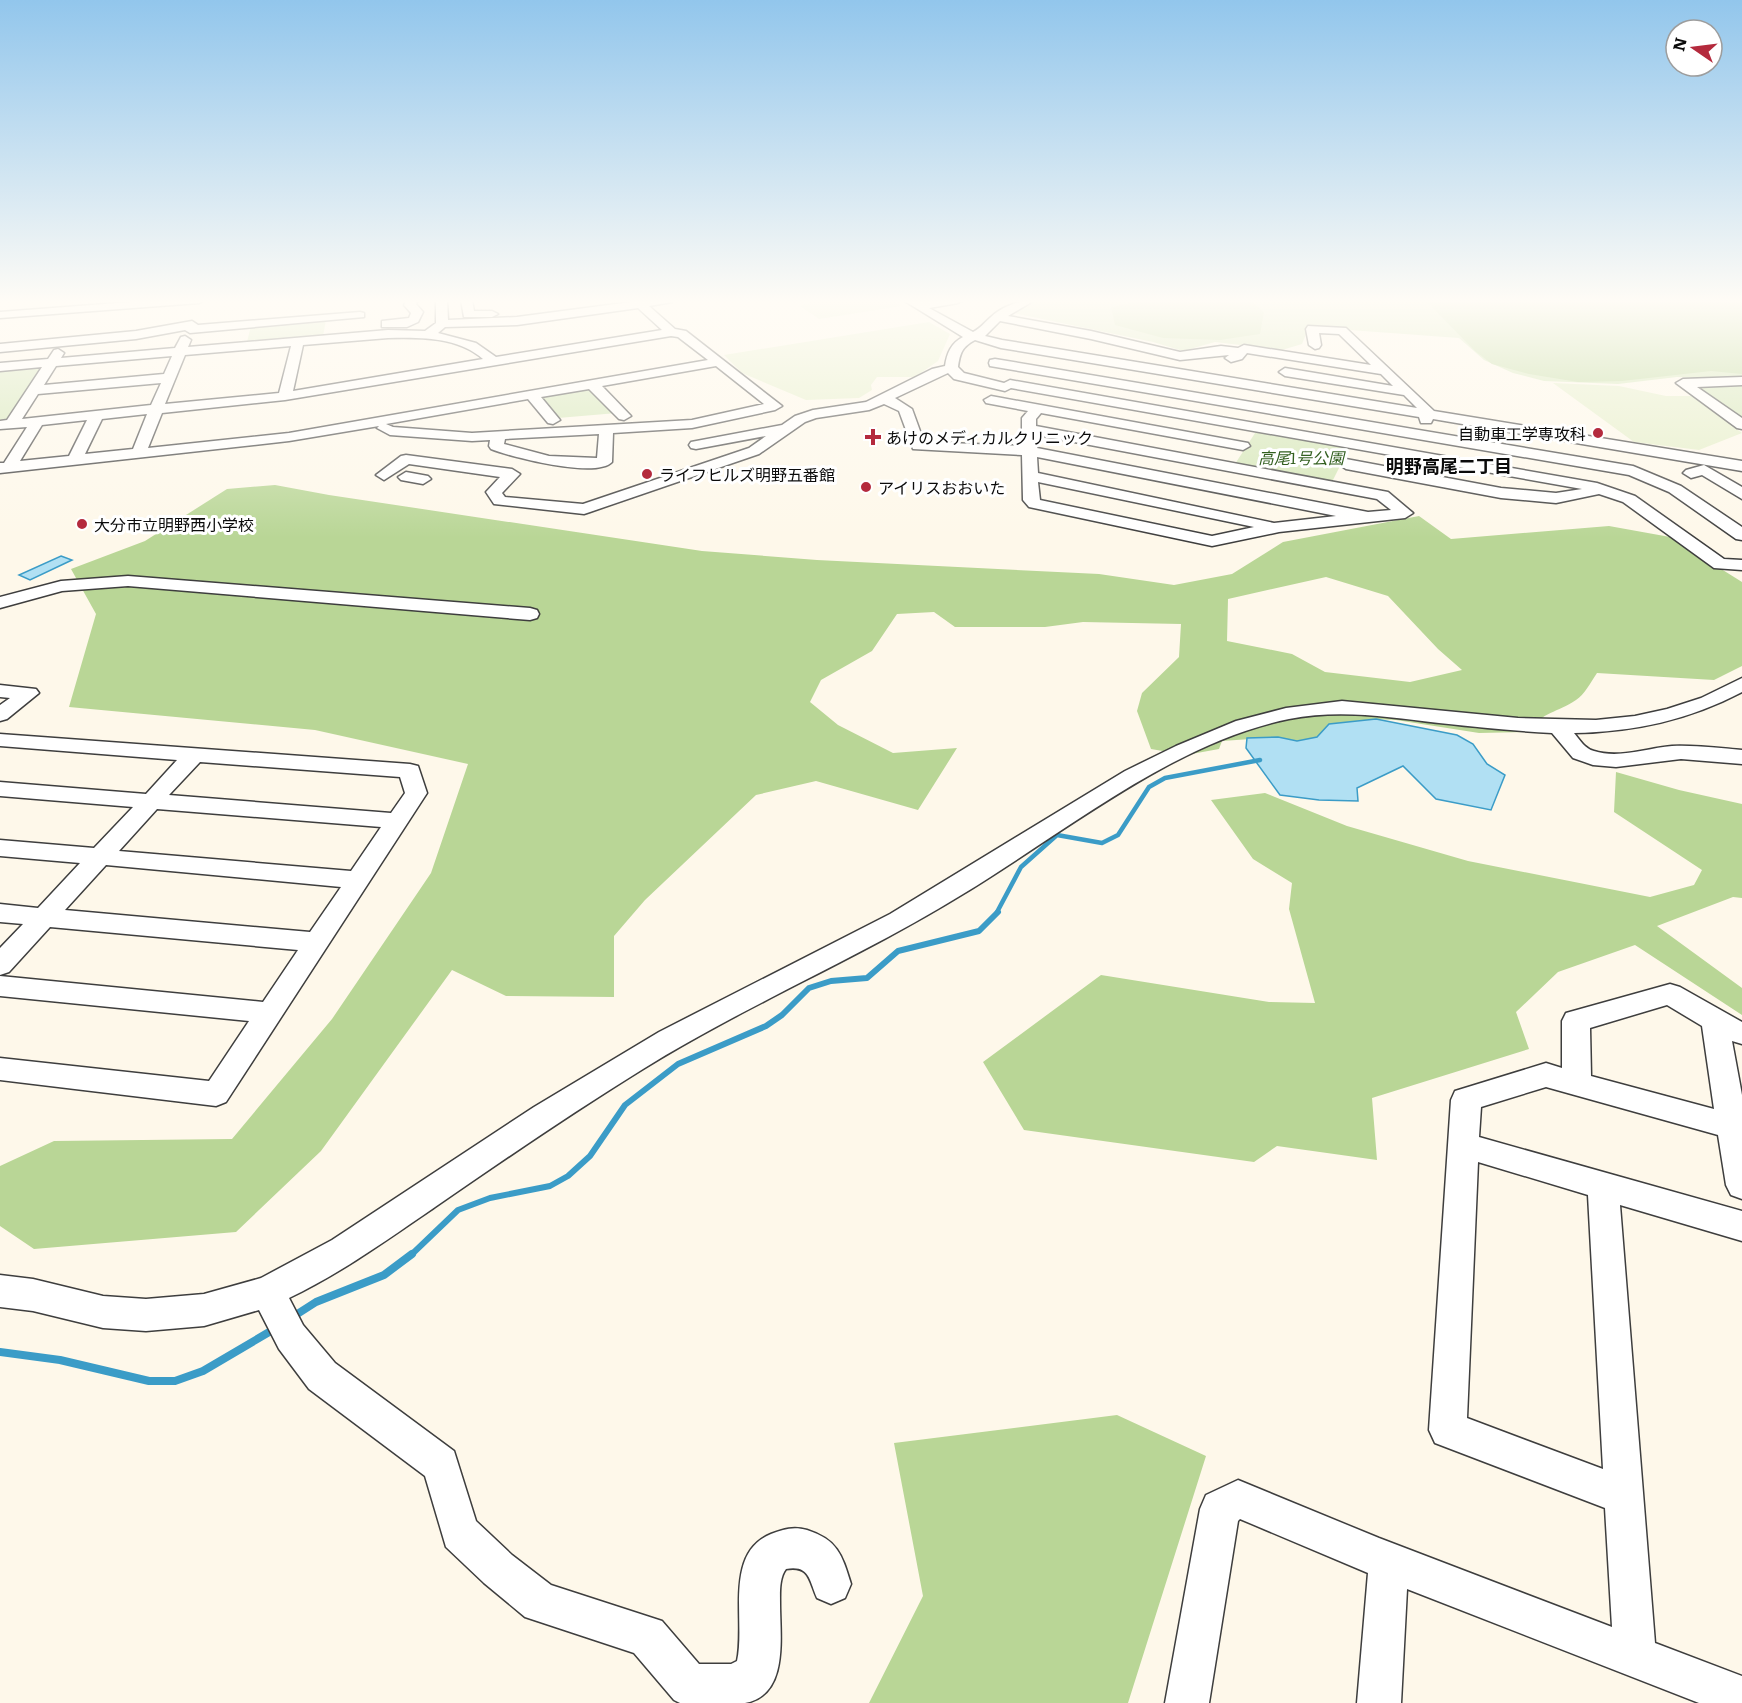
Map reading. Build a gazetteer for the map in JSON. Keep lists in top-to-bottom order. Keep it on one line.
{"districts":["明野高尾二丁目"],"parks":["高尾1号公園"],"places":{"other":["自動車工学専攻科","ライフヒルズ明野五番館","アイリスおおいた","大分市立明野西小学校"],"health":["あけのメディカルクリニック"]},"north":"left"}
